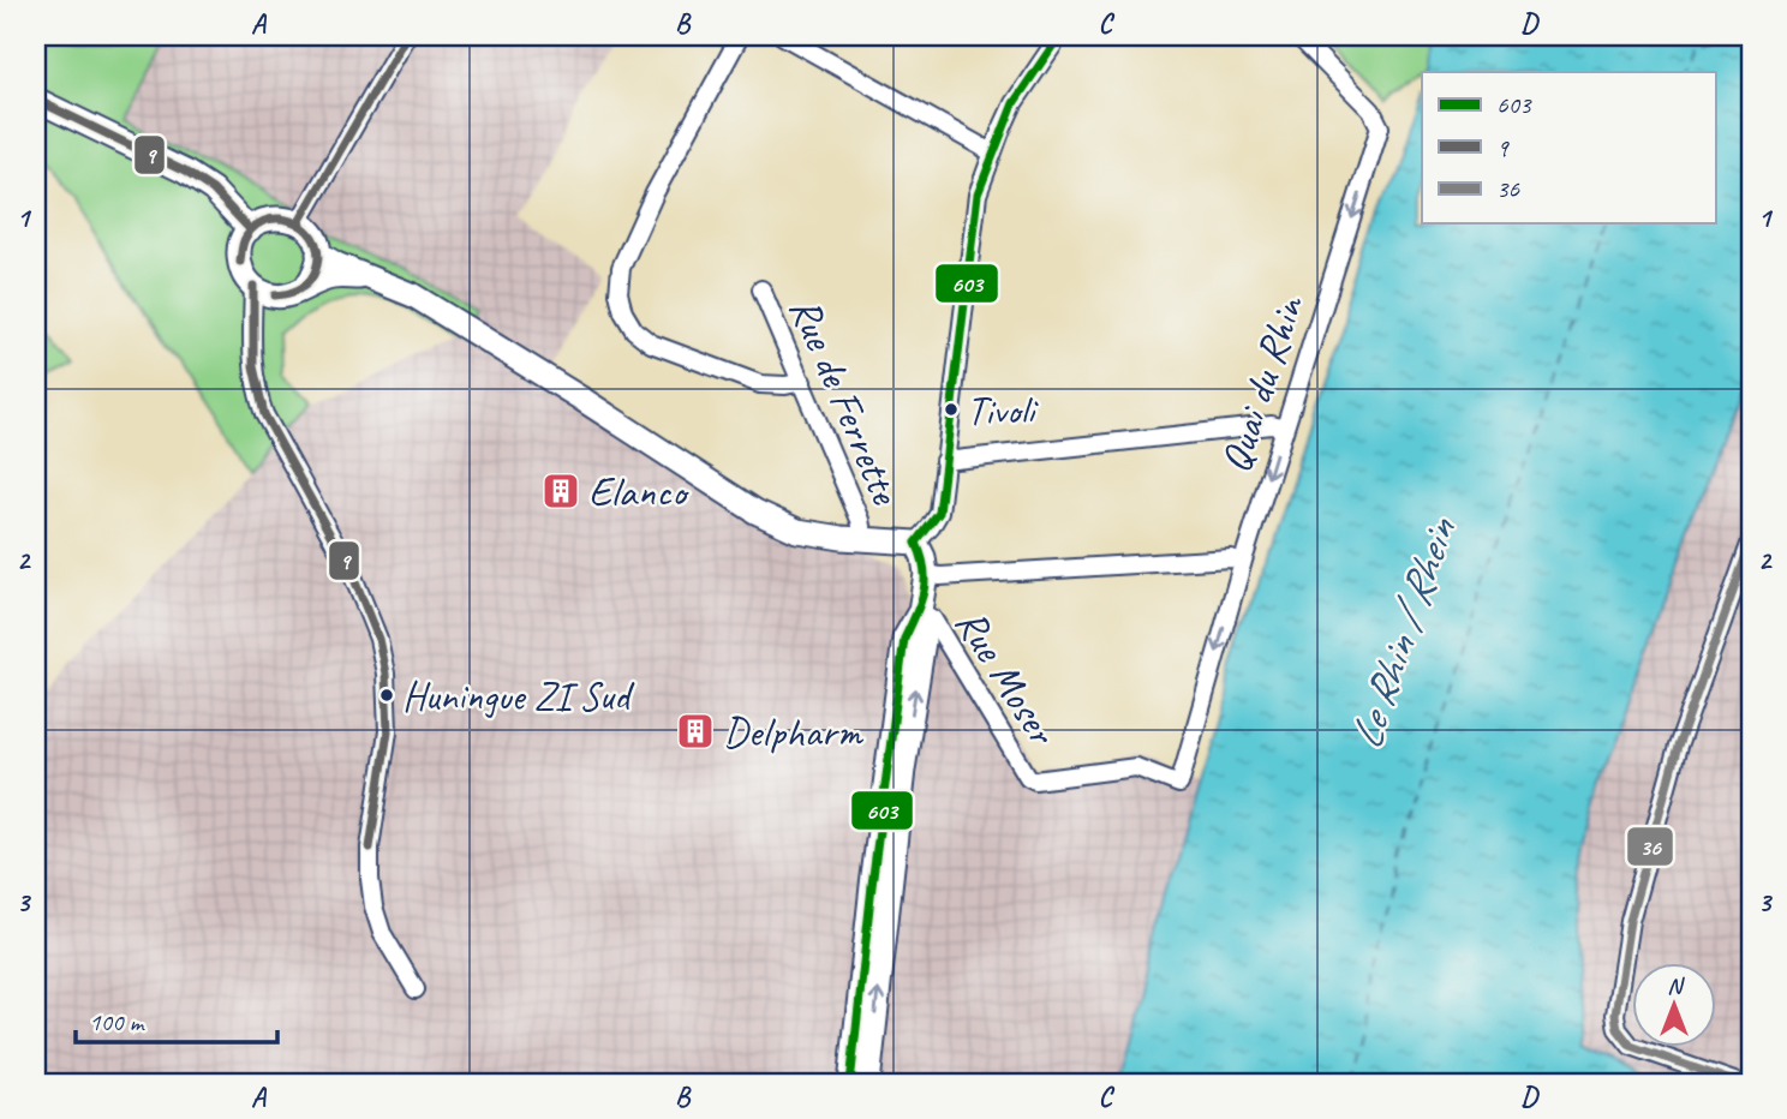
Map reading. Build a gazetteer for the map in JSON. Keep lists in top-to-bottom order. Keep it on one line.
{"streets":{"street":["Quai du Rhin","Rue de Ferrette","Rue Moser"]},"crossings":[["Quai du Rhin","Rue Moser"]],"one_way":["Quai du Rhin"],"water":["Le Rhin / Rhein"],"places":{"other":["Tivoli","Huningue ZI Sud"],"building":["Elanco","Delpharm"]},"lines":["transit line 603","transit line 9","transit line 36"],"legend":["603","9","36"],"scale_bar":"100 m","north":"top","grid":{"columns":["A","B","C","D"],"rows":["1","2","3"]}}
